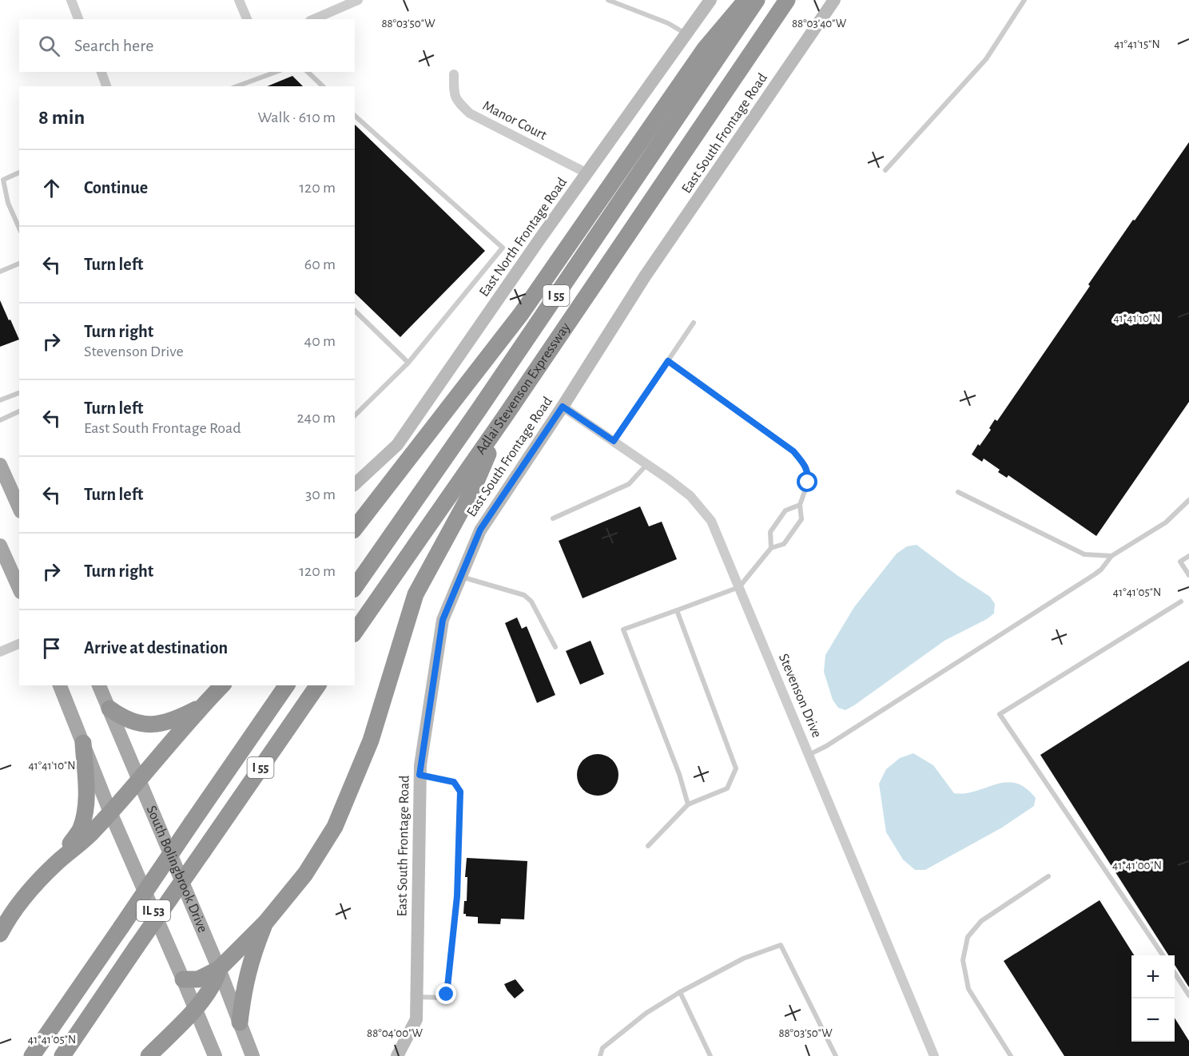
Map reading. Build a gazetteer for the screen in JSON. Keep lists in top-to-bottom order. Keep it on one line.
{"streets":{"highway":["I 55","Adlai Stevenson Expressway"],"main road":["South Bolingbrook Drive","IL 53"],"street":["Manor Court","East South Frontage Road","East North Frontage Road","Stevenson Drive"]},"crossings":[["Manor Court","East North Frontage Road"],["East South Frontage Road","Stevenson Drive"]],"page":{"search":"Search here","heading":["8 min","Walk · 610 m"],"list":[["Continue","120 m"],["Turn left","60 m"],["Turn right","Stevenson Drive","40 m"],["Turn left","East South Frontage Road","240 m"],["Turn left","30 m"],["Turn right","120 m"],"Arrive at destination"],"map_buttons":["+","−"]},"coordinates":["88°03'50\"W","88°03'40\"W","41°41'15\"N","41°41'10\"N","41°41'05\"N","41°41'00\"N","88°04'00\"W"]}
